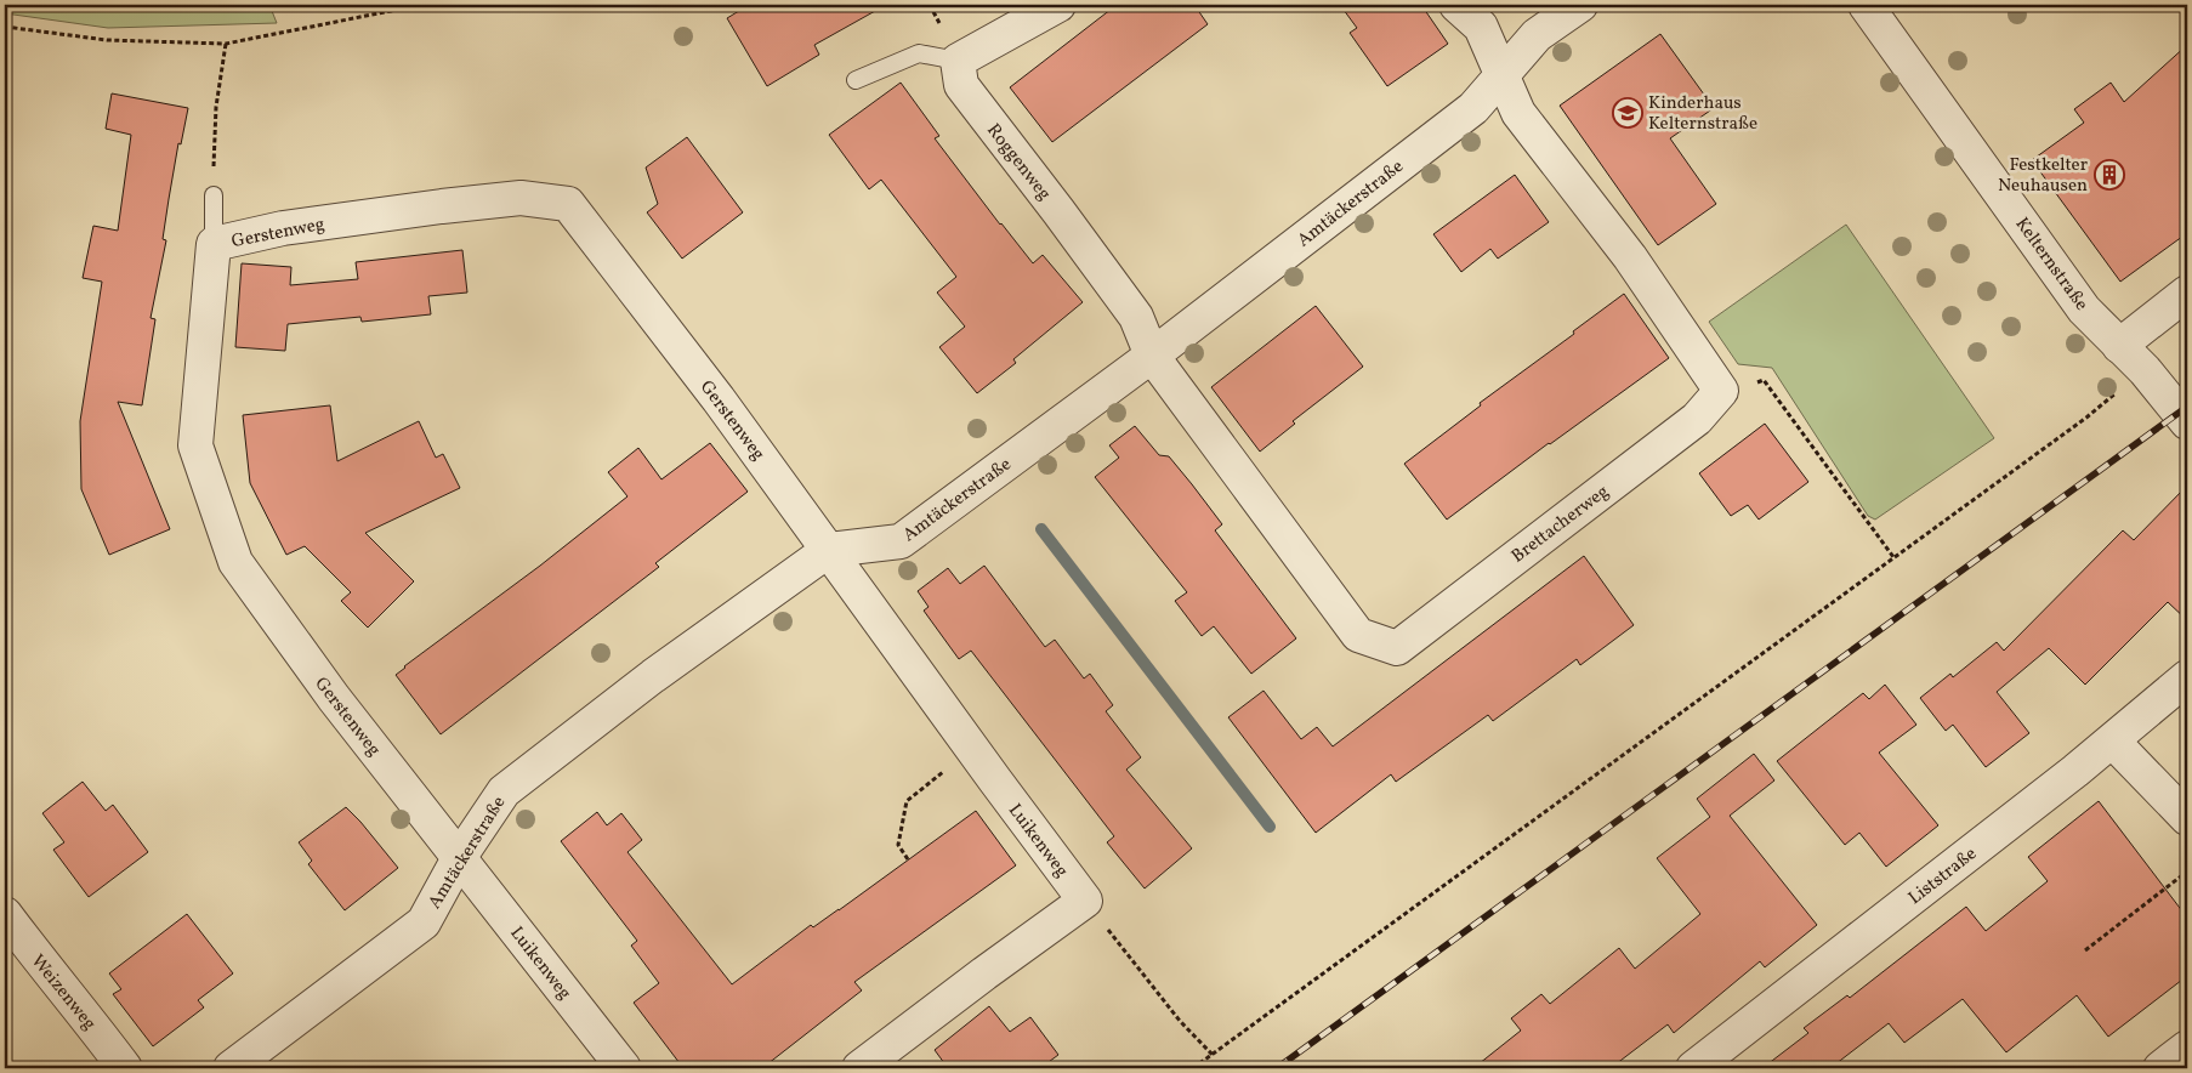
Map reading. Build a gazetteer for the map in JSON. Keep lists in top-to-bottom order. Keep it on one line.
{"streets":{"street":["Roggenweg","Amtäckerstraße","Gerstenweg","Kelternstraße","Brettacherweg","Luikenweg","Liststraße","Weizenweg"]},"crossings":[["Roggenweg","Amtäckerstraße"],["Roggenweg","Brettacherweg"],["Amtäckerstraße","Gerstenweg"],["Amtäckerstraße","Brettacherweg"],["Amtäckerstraße","Luikenweg"],["Gerstenweg","Luikenweg"]],"places":{"school or university":["Kinderhaus Kelternstraße"],"building":["Festkelter Neuhausen"]}}
